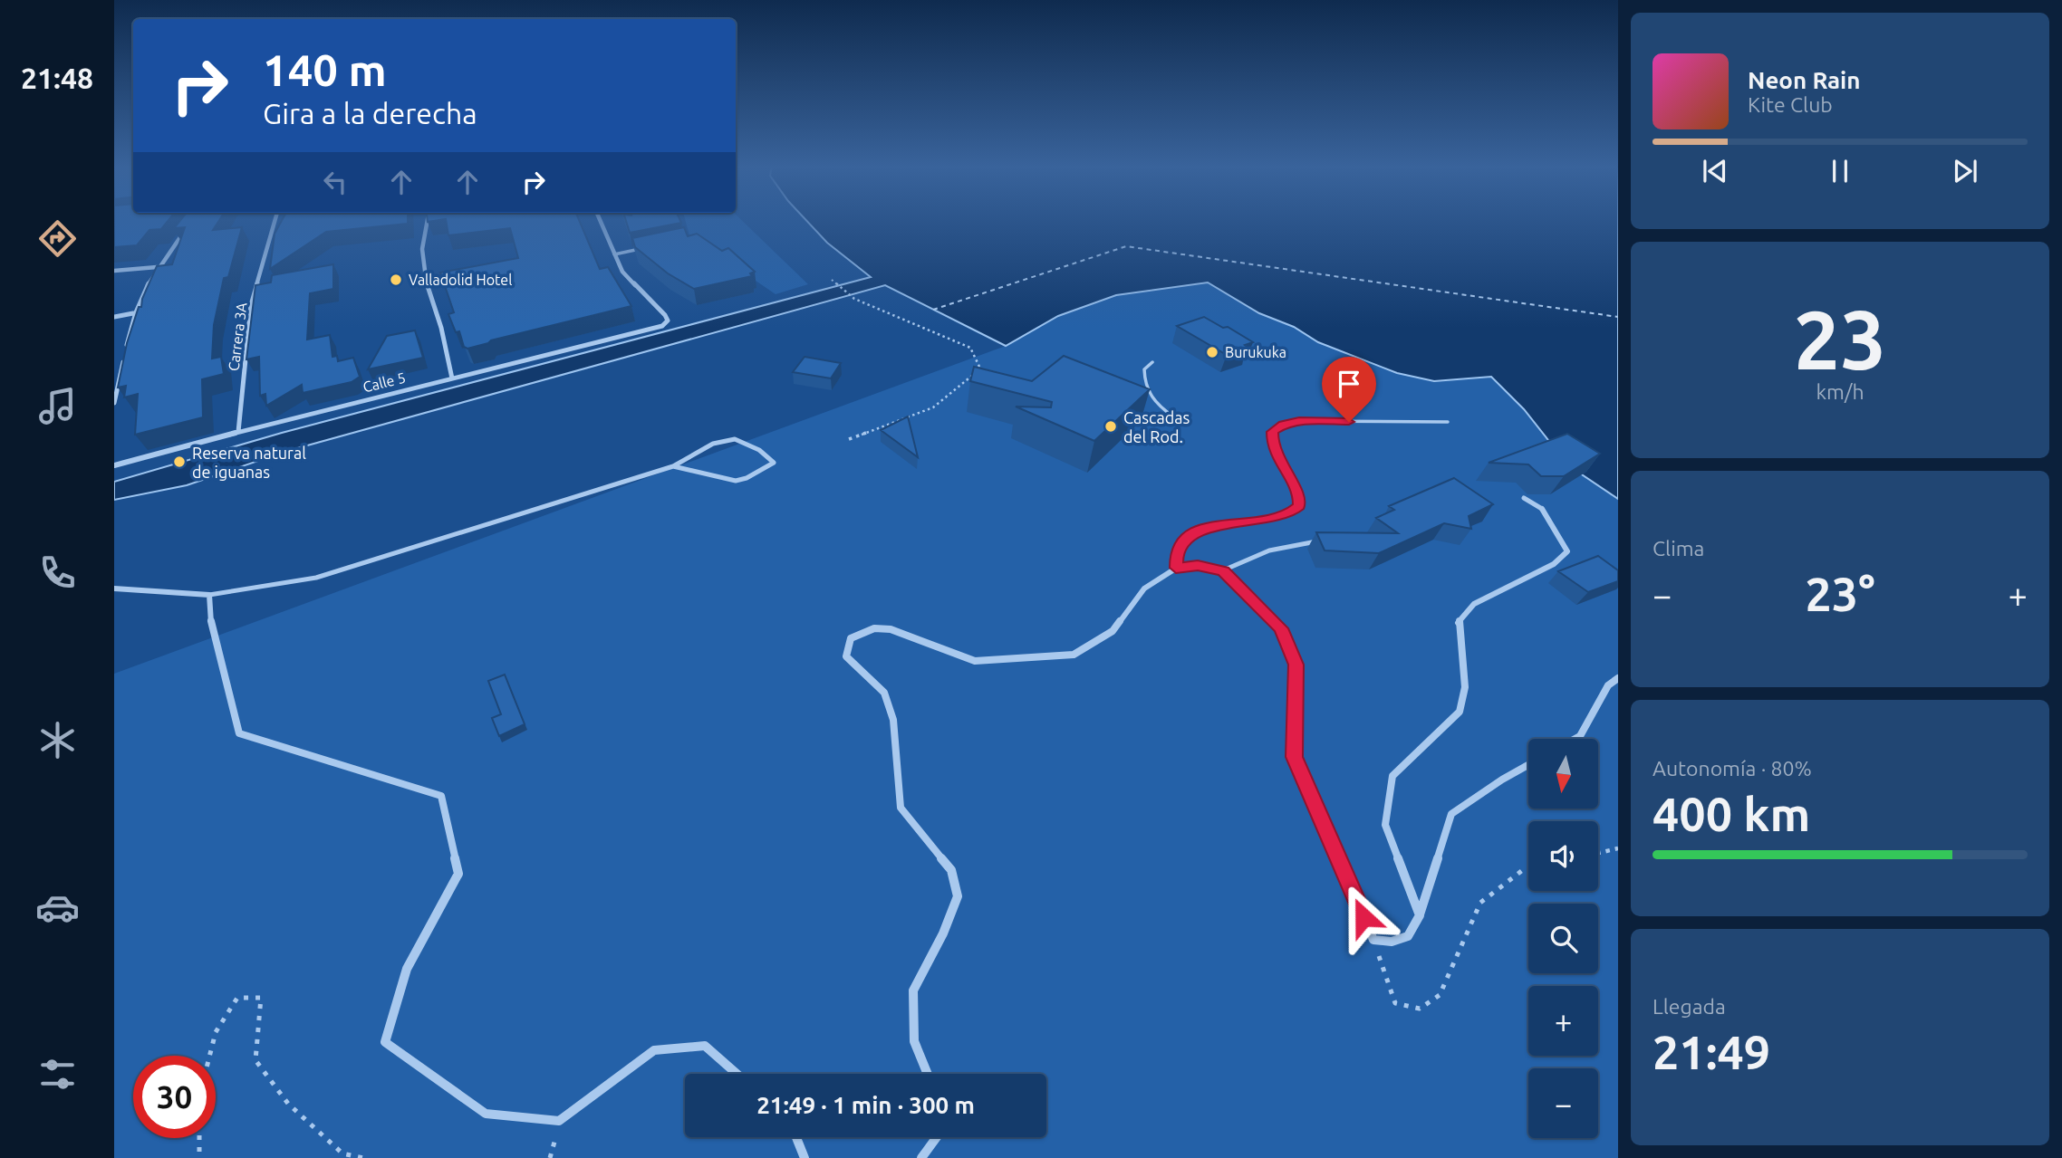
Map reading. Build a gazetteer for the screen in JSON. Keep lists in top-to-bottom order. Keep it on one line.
{"streets":{"street":["Carrera 3A","Calle 5"]},"crossings":[["Carrera 3A","Calle 5"]],"places":["Valladolid Hotel","Burukuka","Cascadas del Rod.","Reserva natural de iguanas"],"north":"bottom","page":{"tabs":"21:48","turn":["140 m","Gira a la derecha"],"song":["Neon Rain","Kite Club"],"tile":[["23","km/h"],"Clima",["Autonomía · 80%","400 km"],["Llegada","21:49"]],"heat":["−","23°","+"],"map_buttons":["+","−"],"limit":"30","trip":"21:49 · 1 min · 300 m"}}
